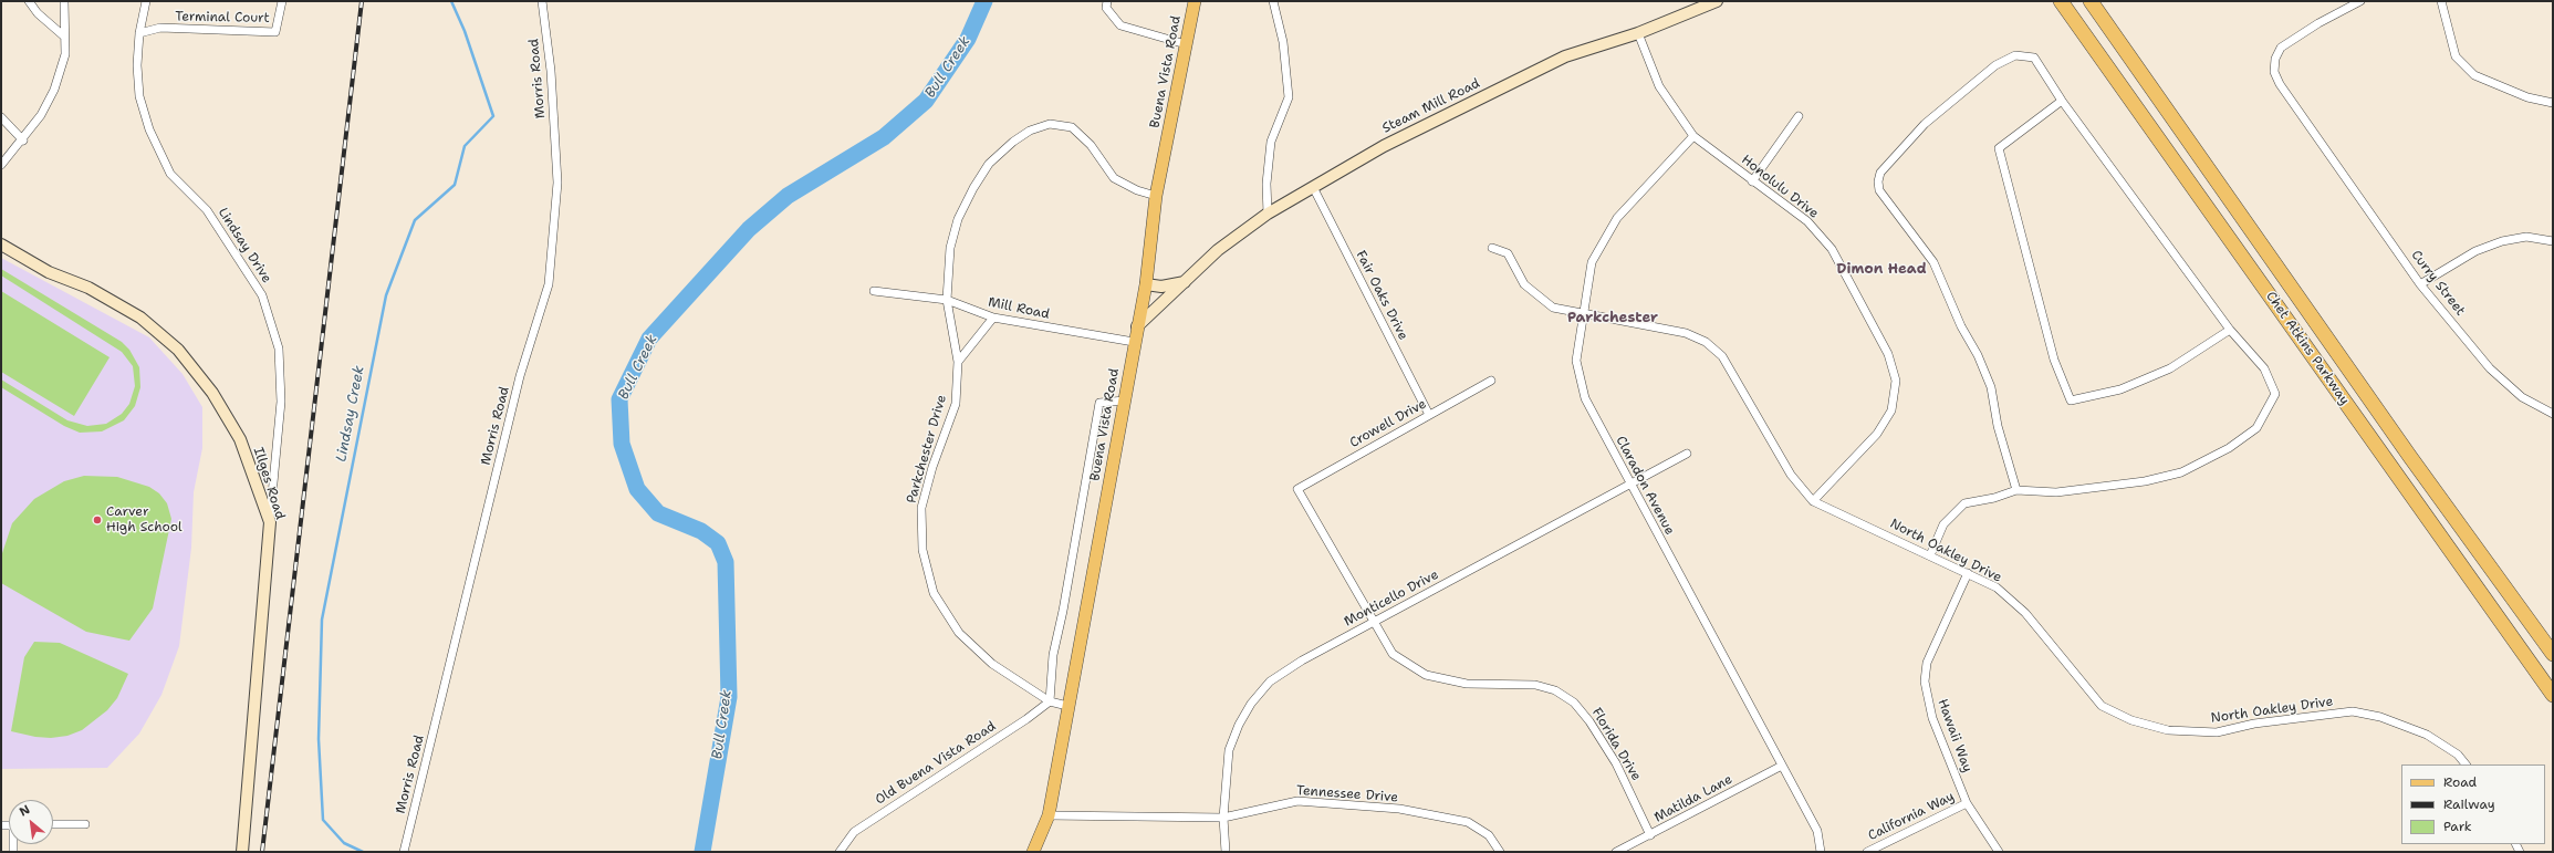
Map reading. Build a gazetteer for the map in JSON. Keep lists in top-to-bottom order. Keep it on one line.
{"streets":{"highway":["Chet Atkins Parkway"],"main road":["Buena Vista Road"],"street":["Terminal Court","Morris Road","Steam Mill Road","Honolulu Drive","Lindsay Drive","Curry Street","Fair Oaks Drive","Mill Road","Crowell Drive","Parkchester Drive","Illges Road","Claradon Avenue","North Oakley Drive","Monticello Drive","Hawaii Way","Florida Drive","Old Buena Vista Road","Tennessee Drive","Matilda Lane","California Way"]},"crossings":[["Terminal Court","Lindsay Drive"],["Buena Vista Road","Steam Mill Road"],["Buena Vista Road","Mill Road"],["Buena Vista Road","Parkchester Drive"],["Buena Vista Road","Tennessee Drive"],["Steam Mill Road","Honolulu Drive"],["Steam Mill Road","Fair Oaks Drive"],["Honolulu Drive","Claradon Avenue"],["Honolulu Drive","North Oakley Drive"],["Lindsay Drive","Illges Road"],["Fair Oaks Drive","Crowell Drive"],["Mill Road","Parkchester Drive"],["Crowell Drive","Florida Drive"],["Parkchester Drive","Old Buena Vista Road"],["Claradon Avenue","North Oakley Drive"],["Claradon Avenue","Monticello Drive"],["Claradon Avenue","Matilda Lane"],["North Oakley Drive","Hawaii Way"],["Monticello Drive","Florida Drive"],["Monticello Drive","Tennessee Drive"],["Hawaii Way","California Way"],["Florida Drive","Matilda Lane"]],"districts":["Dimon Head","Parkchester"],"water":["Bull Creek","Lindsay Creek"],"places":["Carver High School"],"legend":["Road","Railway","Park"],"north":"top left"}
